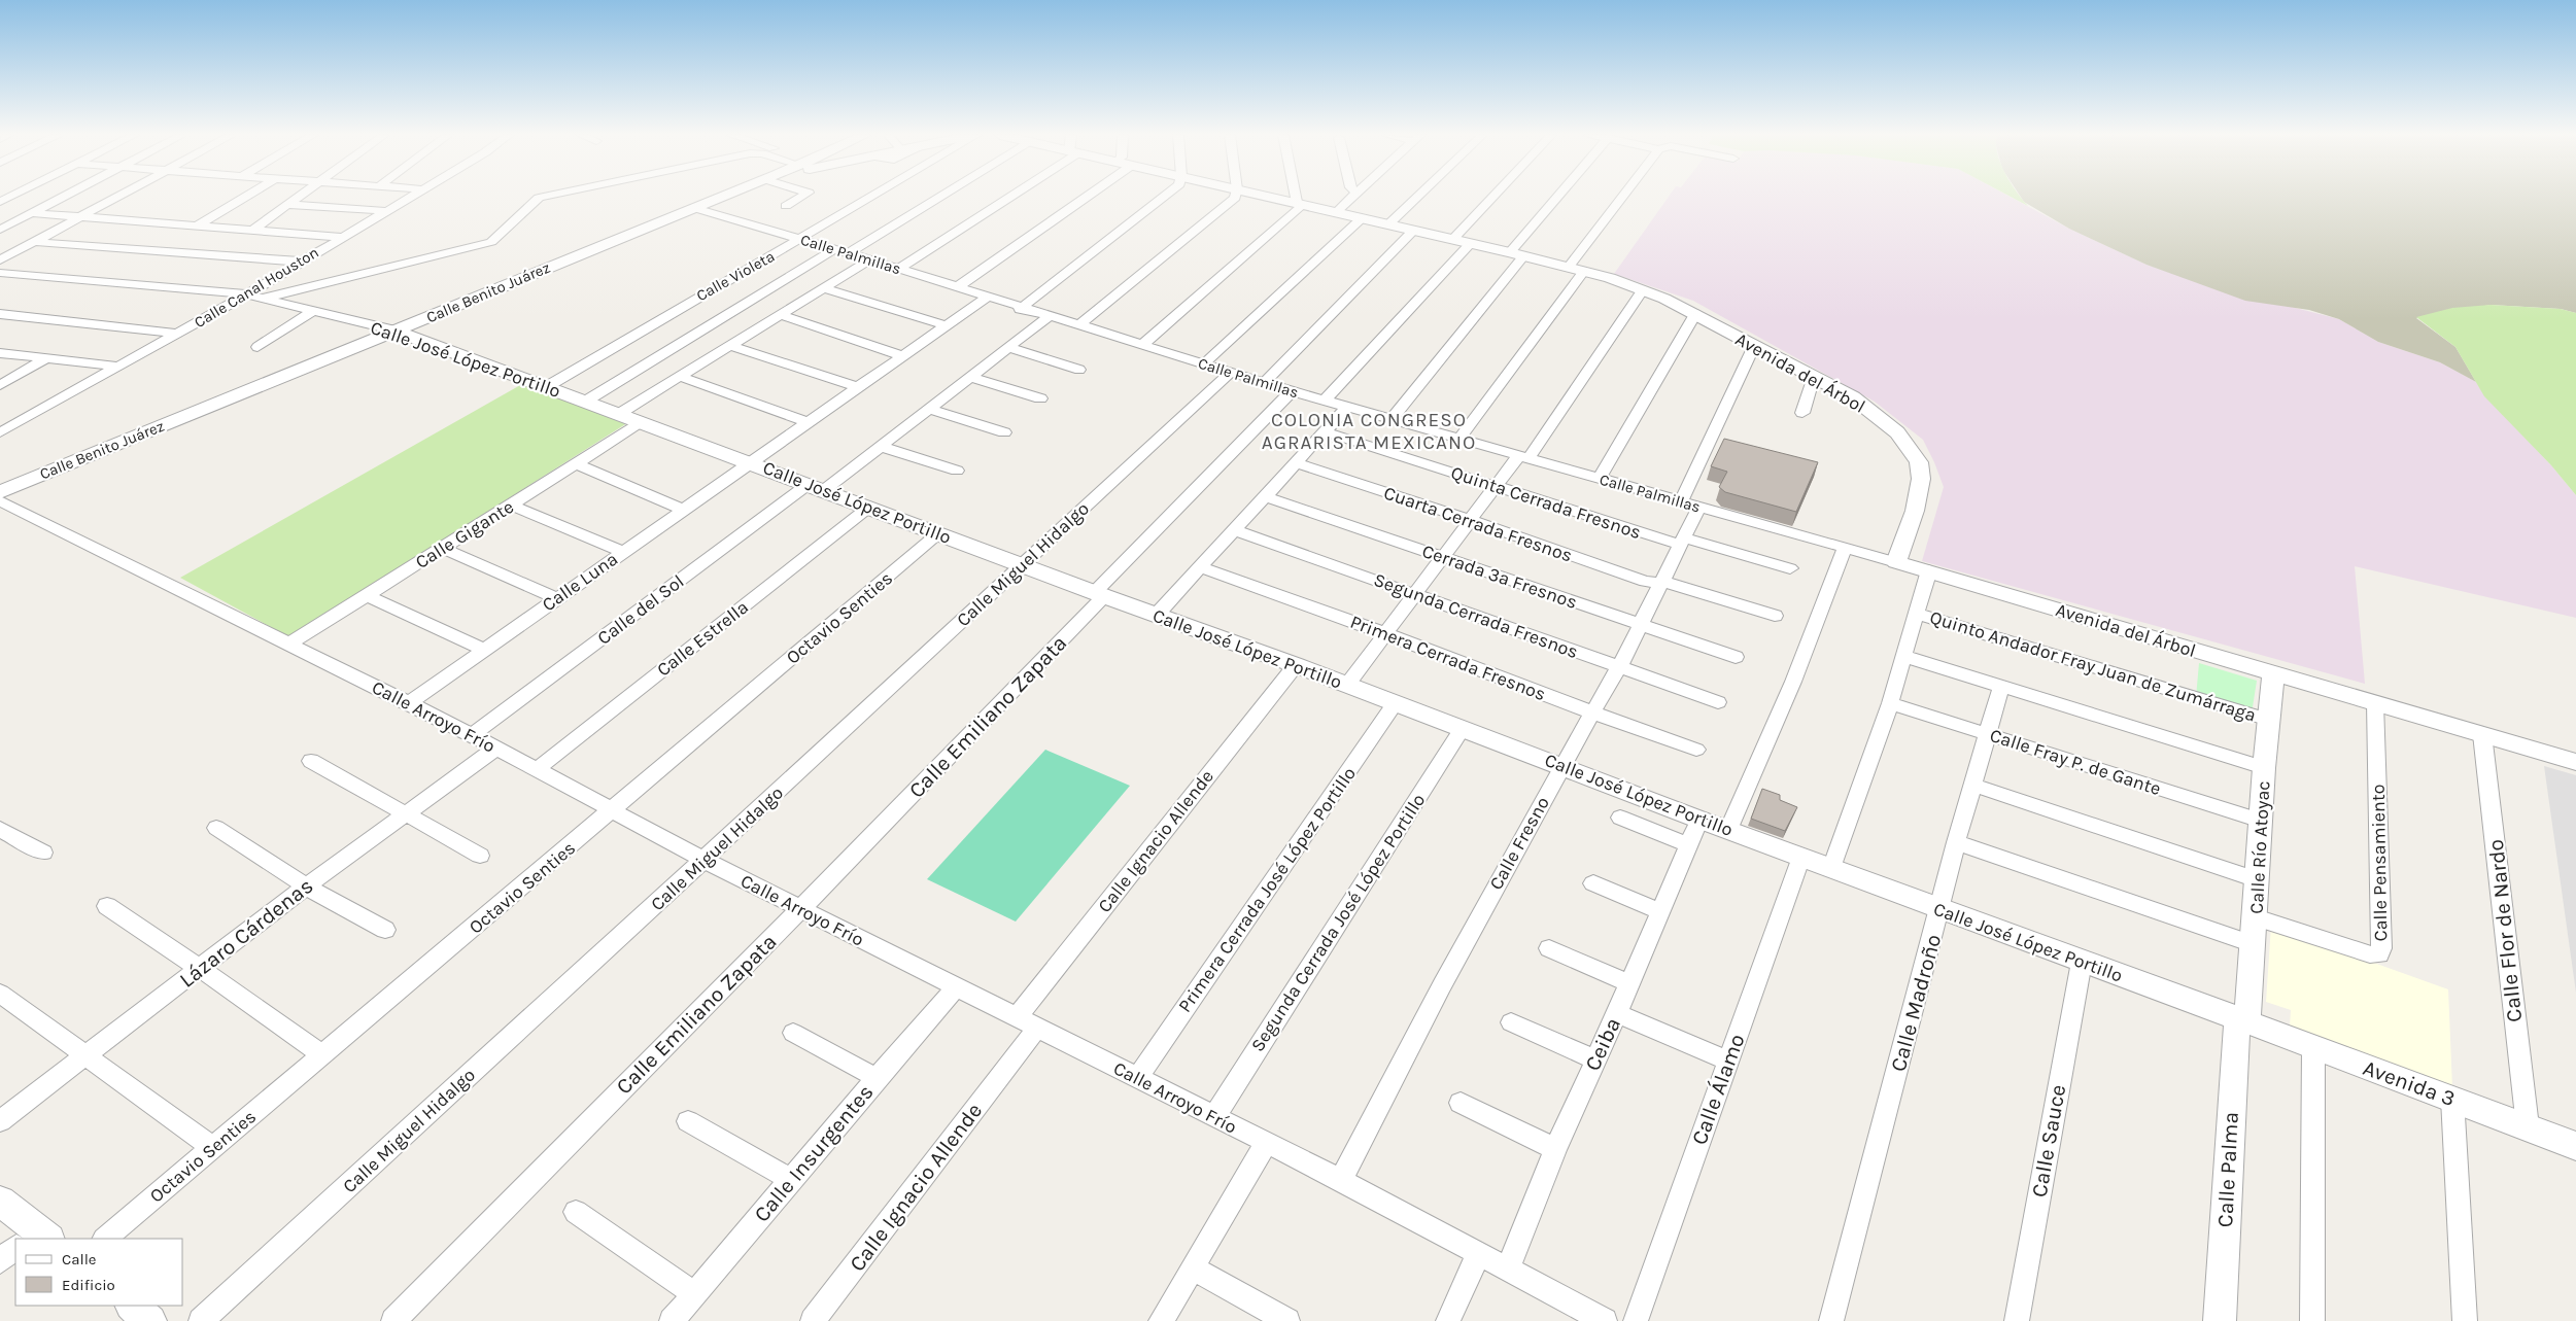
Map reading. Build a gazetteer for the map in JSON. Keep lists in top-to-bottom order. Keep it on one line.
{"streets":{"street":["Calle Palmillas","Calle Violeta","Calle Canal Houston","Calle Benito Juárez","Calle José López Portillo","Avenida del Árbol","Quinta Cerrada Fresnos","Cuarta Cerrada Fresnos","Calle Gigante","Calle Miguel Hidalgo","Cerrada 3ª Fresnos","Calle Luna","Calle del Sol","Segunda Cerrada Fresnos","Octavio Senties","Calle Estrella","Primera Cerrada Fresnos","Quinto Andador Fray Juan de Zumárraga","Calle Arroyo Frío","Calle Emiliano Zapata","Calle Fray P. de Gante","Calle Ignacio Allende","Calle Fresno","Calle Río Atoyac","Calle Pensamiento","Primera Cerrada José López Portillo","Segunda Cerrada José López Portillo","Calle Flor de Nardo","Lázaro Cárdenas","Calle Madroño","Ceiba","Avenida 3","Calle Álamo","Calle Sauce","Calle Insurgentes","Calle Palma"]},"crossings":[["Calle Palmillas","Calle Violeta"],["Calle Palmillas","Calle Benito Juárez"],["Calle Palmillas","Avenida del Árbol"],["Calle Palmillas","Calle Miguel Hidalgo"],["Calle Palmillas","Calle del Sol"],["Calle Palmillas","Calle Emiliano Zapata"],["Calle Palmillas","Calle Fresno"],["Calle Violeta","Calle José López Portillo"],["Calle Canal Houston","Calle José López Portillo"],["Calle Benito Juárez","Calle José López Portillo"],["Calle José López Portillo","Calle Gigante"],["Calle José López Portillo","Calle Miguel Hidalgo"],["Calle José López Portillo","Calle Luna"],["Calle José López Portillo","Calle del Sol"],["Calle José López Portillo","Octavio Senties"],["Calle José López Portillo","Calle Estrella"],["Calle José López Portillo","Calle Emiliano Zapata"],["Calle José López Portillo","Calle Ignacio Allende"],["Calle José López Portillo","Calle Fresno"],["Calle José López Portillo","Calle Río Atoyac"],["Calle José López Portillo","Primera Cerrada José López Portillo"],["Calle José López Portillo","Segunda Cerrada José López Portillo"],["Calle José López Portillo","Calle Madroño"],["Calle José López Portillo","Ceiba"],["Calle José López Portillo","Avenida 3"],["Calle José López Portillo","Calle Álamo"],["Calle José López Portillo","Calle Sauce"],["Calle José López Portillo","Calle Palma"],["Avenida del Árbol","Calle Fresno"],["Avenida del Árbol","Calle Río Atoyac"],["Avenida del Árbol","Calle Pensamiento"],["Avenida del Árbol","Calle Flor de Nardo"],["Quinta Cerrada Fresnos","Calle Fresno"],["Cuarta Cerrada Fresnos","Calle Fresno"],["Calle Gigante","Calle Arroyo Frío"],["Calle Miguel Hidalgo","Calle Arroyo Frío"],["Cerrada 3ª Fresnos","Calle Fresno"],["Calle Luna","Calle Arroyo Frío"],["Calle del Sol","Calle Arroyo Frío"],["Segunda Cerrada Fresnos","Calle Fresno"],["Octavio Senties","Calle Arroyo Frío"],["Calle Estrella","Calle Arroyo Frío"],["Primera Cerrada Fresnos","Calle Fresno"],["Quinto Andador Fray Juan de Zumárraga","Calle Río Atoyac"],["Calle Arroyo Frío","Calle Emiliano Zapata"],["Calle Arroyo Frío","Calle Ignacio Allende"],["Calle Arroyo Frío","Calle Fresno"],["Calle Arroyo Frío","Primera Cerrada José López Portillo"],["Calle Arroyo Frío","Segunda Cerrada José López Portillo"],["Calle Arroyo Frío","Lázaro Cárdenas"],["Calle Arroyo Frío","Ceiba"],["Calle Arroyo Frío","Calle Insurgentes"],["Calle Fray P. de Gante","Calle Río Atoyac"],["Calle Fray P. de Gante","Calle Madroño"],["Calle Río Atoyac","Calle Pensamiento"],["Calle Río Atoyac","Avenida 3"],["Calle Río Atoyac","Calle Palma"],["Calle Flor de Nardo","Avenida 3"],["Avenida 3","Calle Palma"]],"districts":["COLONIA CONGRESO AGRARISTA MEXICANO"],"legend":["Calle","Edificio"]}
